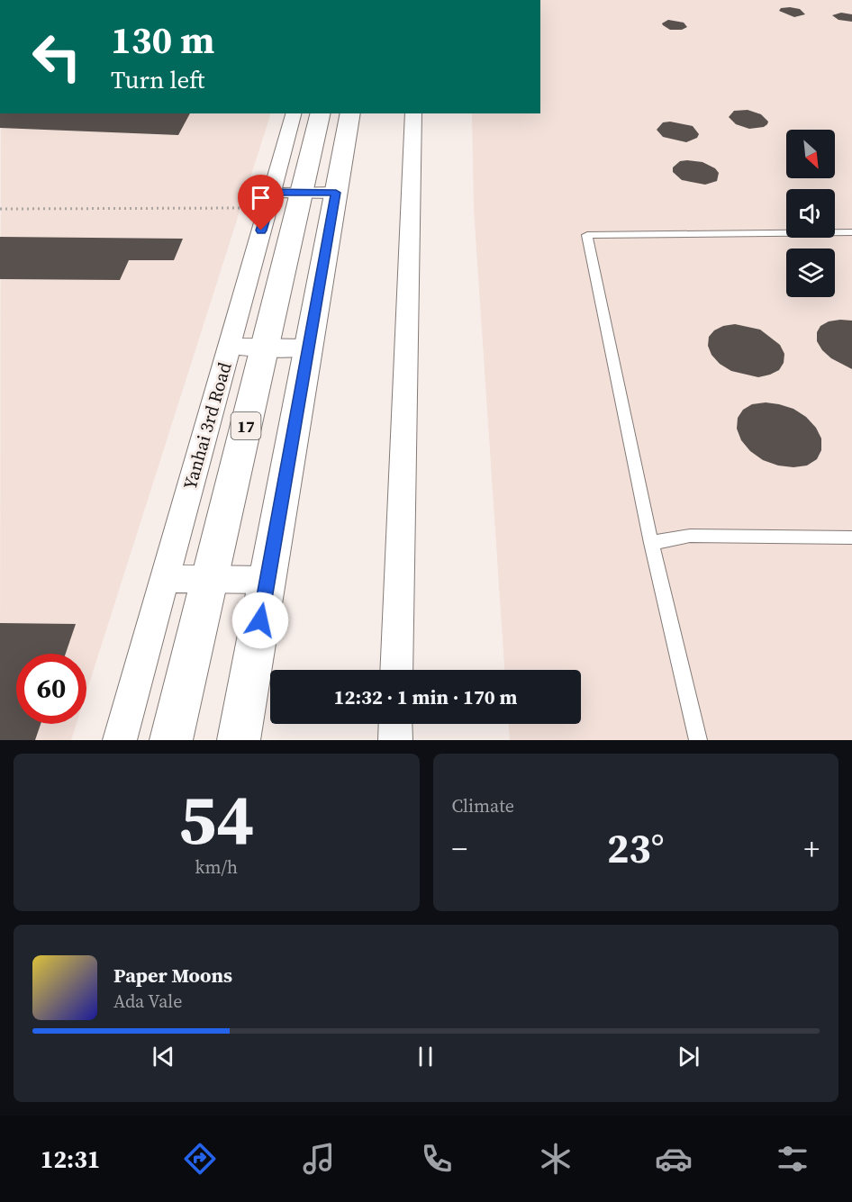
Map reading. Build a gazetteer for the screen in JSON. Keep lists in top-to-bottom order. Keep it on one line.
{"streets":{"main road":["Yanhai 3rd Road","17"]},"north":"bottom right","page":{"turn":["130 m","Turn left"],"limit":"60","trip":"12:32 · 1 min · 170 m","tile":[["54","km/h"],"Climate"],"heat":["−","23°","+"],"song":["Paper Moons","Ada Vale"],"tabs":"12:31"}}
